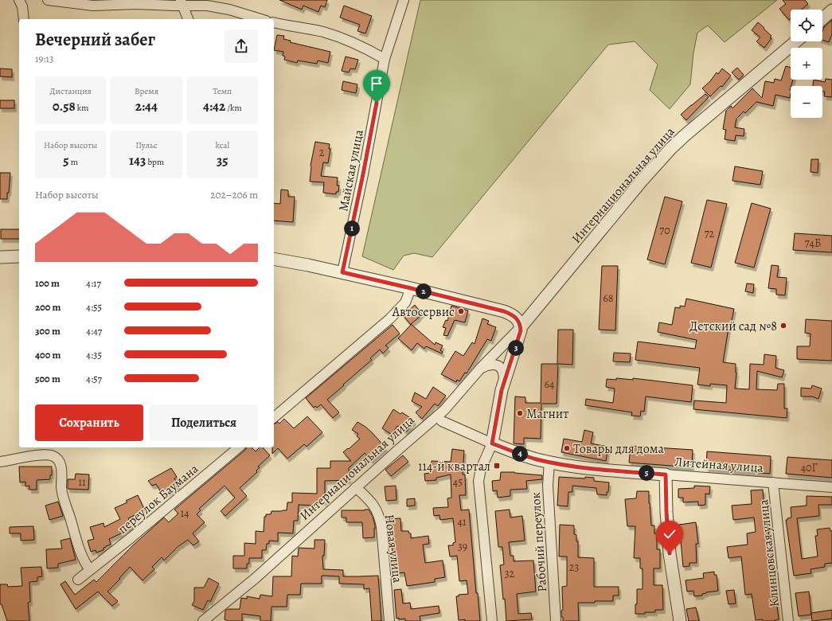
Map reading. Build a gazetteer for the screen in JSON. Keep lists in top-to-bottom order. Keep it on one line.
{"streets":{"street":["Майская улица","Интернациональная улица","Литейная улица","переулок Баумана","Рабочий переулок","Новая улица","Клинцовская улица"]},"crossings":[["Интернациональная улица","Литейная улица"],["Интернациональная улица","Новая улица"],["Литейная улица","Рабочий переулок"],["Литейная улица","Клинцовская улица"]],"places":{"other":["Автосервис","Детский сад №8","Магнит","Товары для дома"],"transit":["114-й квартал"]},"house_numbers":["2","70","72","74Б","68","64","40Г","11","45","14","41","39","23","32"],"page":{"map_buttons":["+","−"],"heading":["Вечерний забег","19:13"],"stats":[["Дистанция","0.58 km"],["Время","2:44"],["Темп","4:42 /km"],["Набор высоты","5 m"],["Пульс","143 bpm"],["kcal","35"]],"chart":["Набор высоты","202–206 m"],"pins":["1","2","3","4","5"],"list":[{"name":"100 m","note":"4:17"},{"name":"200 m","note":"4:55"},{"name":"300 m","note":"4:47"},{"name":"400 m","note":"4:35"},{"name":"500 m","note":"4:57"}],"buttons":["Сохранить","Поделиться"]}}
